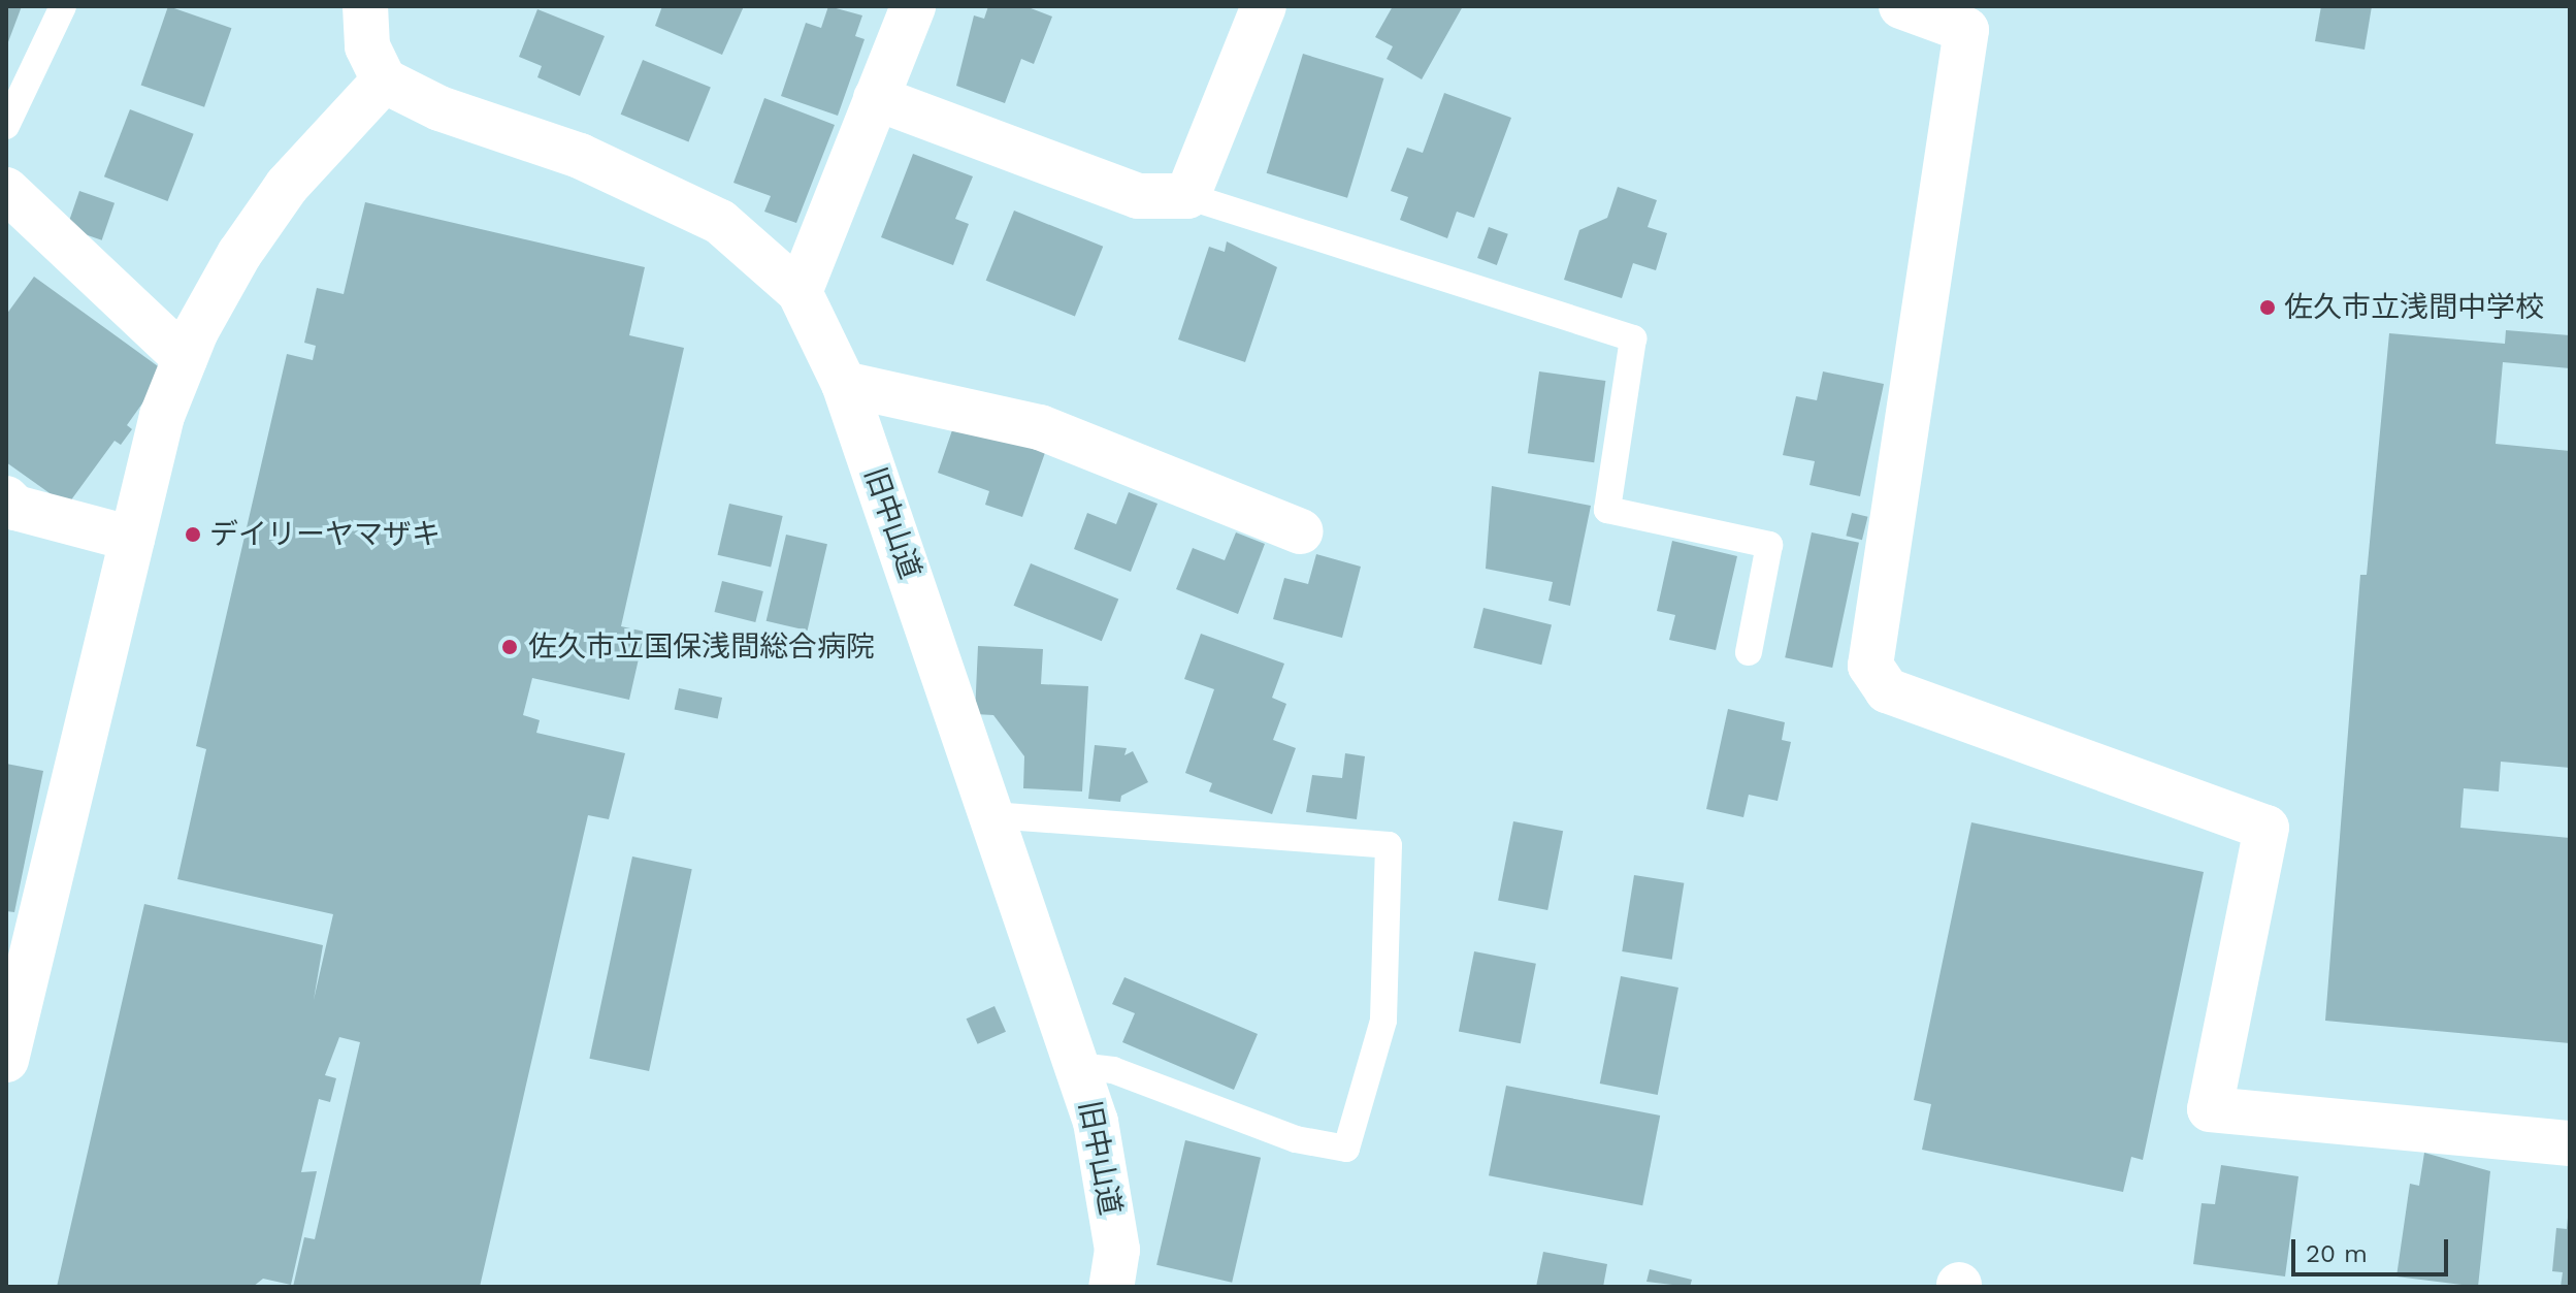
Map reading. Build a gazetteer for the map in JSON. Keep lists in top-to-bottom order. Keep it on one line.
{"streets":{"street":["旧中山道"]},"places":["佐久市立浅間中学校","デイリーヤマザキ","佐久市立国保浅間総合病院"],"scale_bar":"20 m"}
